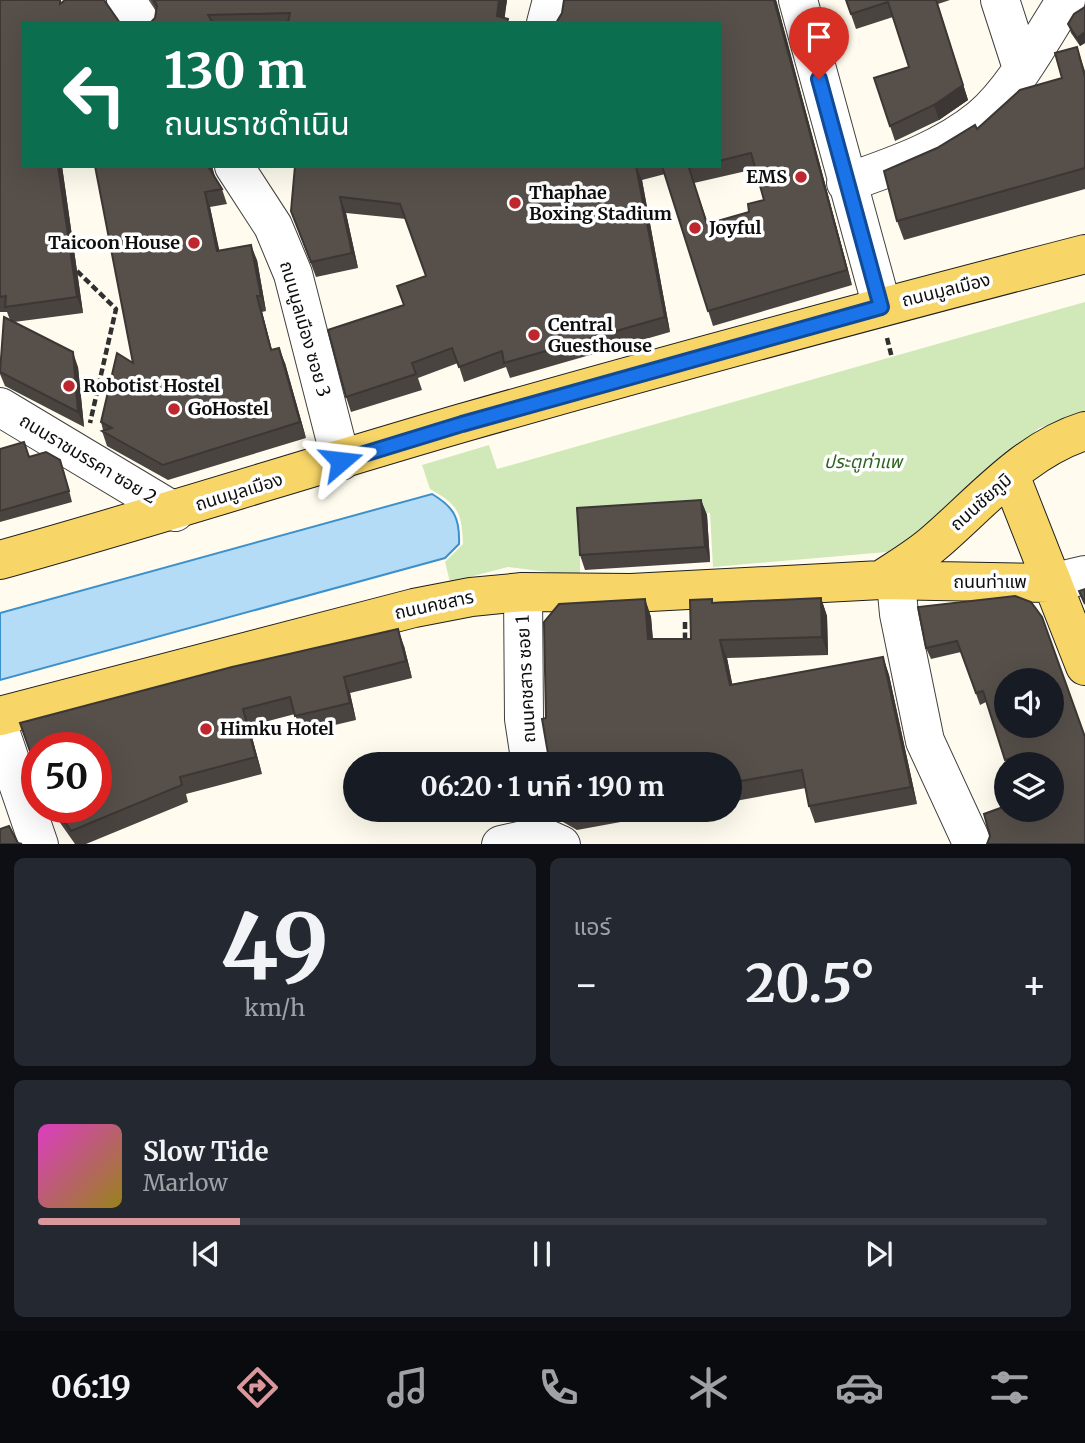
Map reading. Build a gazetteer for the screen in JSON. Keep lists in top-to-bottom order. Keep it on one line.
{"streets":{"main road":["ถนนมูลเมือง","ถนนชัยภูมิ","ถนนท่าแพ","ถนนคชสาร"],"street":["ถนนมูลเมือง ซอย 3","ถนนราชมรรคา ซอย 2","ถนนคชสาร ซอย 1"]},"crossings":[["ถนนมูลเมือง","ถนนมูลเมือง ซอย 3"],["ถนนมูลเมือง","ถนนราชมรรคา ซอย 2"],["ถนนชัยภูมิ","ถนนท่าแพ"],["ถนนชัยภูมิ","ถนนคชสาร"],["ถนนท่าแพ","ถนนคชสาร"],["ถนนคชสาร","ถนนคชสาร ซอย 1"]],"parks":["ประตูท่าแพ"],"places":["EMS","Thaphae Boxing Stadium","Joyful","Taicoon House","Central Guesthouse","Robotist Hostel","GoHostel","Himku Hotel"],"page":{"turn":["130 m","ถนนราชดำเนิน"],"limit":"50","trip":"06:20 · 1 นาที · 190 m","tile":[["49","km/h"],"แอร์"],"heat":["−","20.5°","+"],"song":["Slow Tide","Marlow"],"tabs":"06:19"}}
